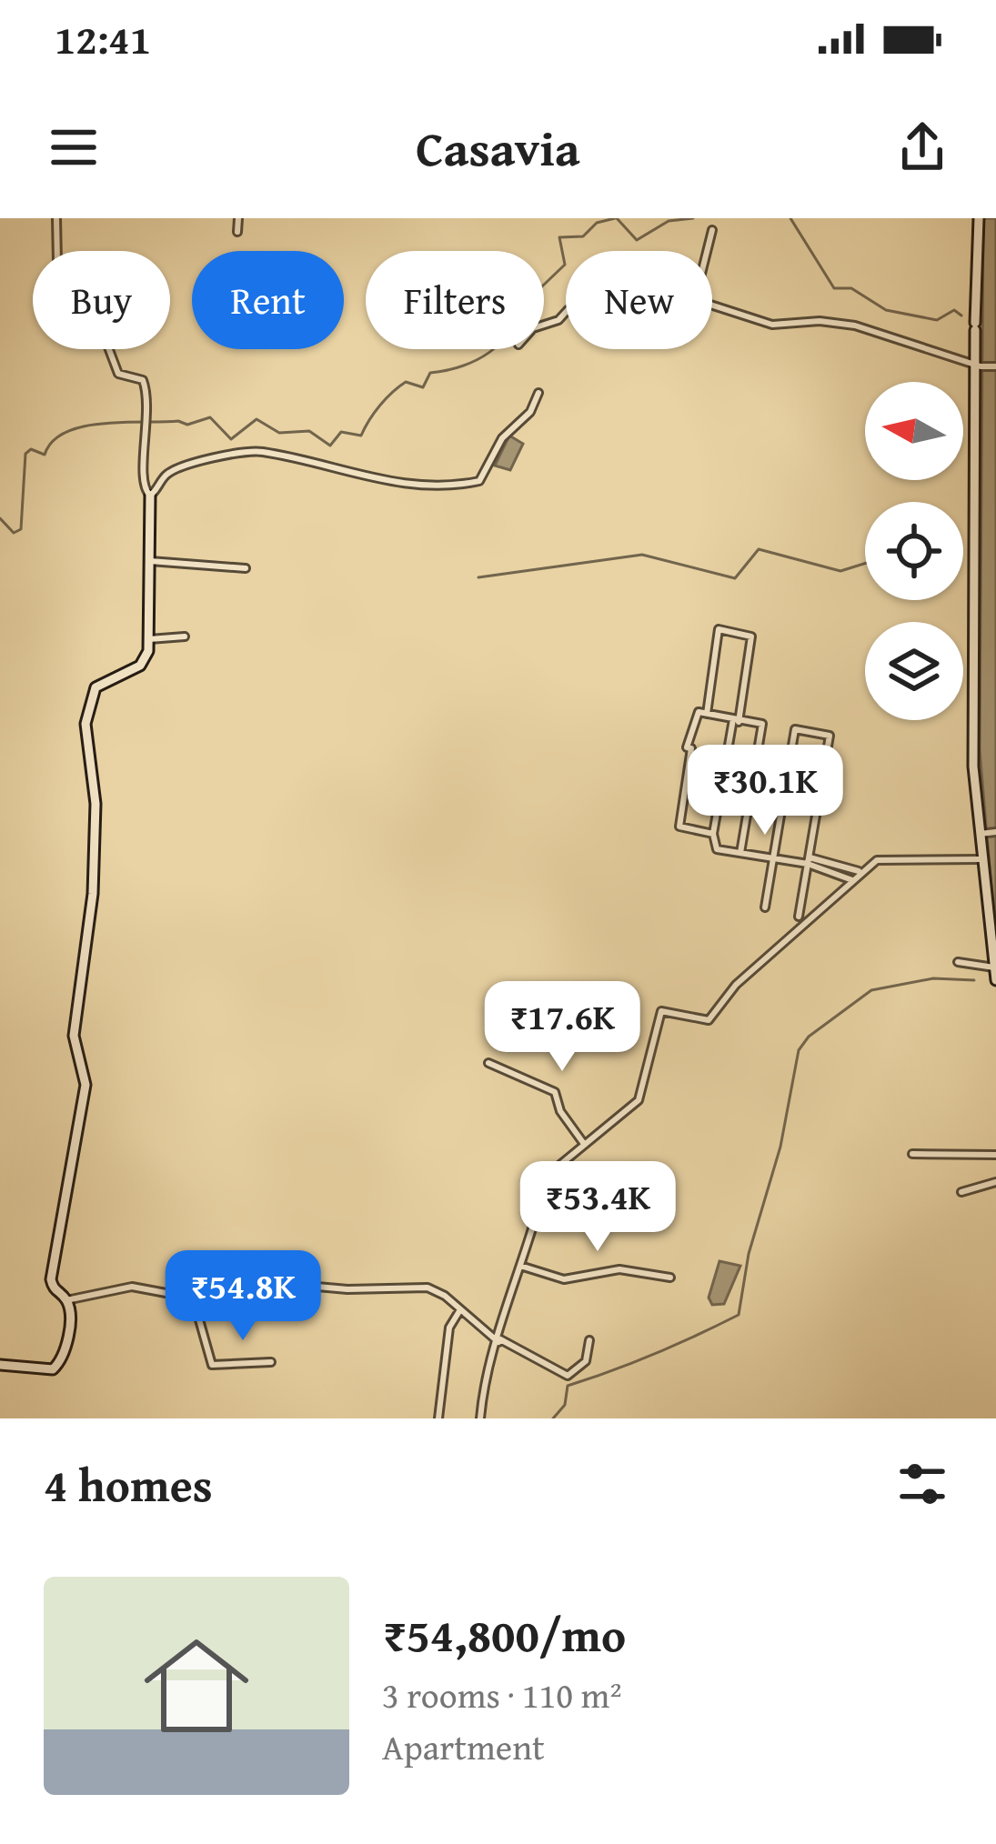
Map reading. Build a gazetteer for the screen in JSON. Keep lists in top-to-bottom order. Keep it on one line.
{"north":"left","page":{"status":"12:41","header":"Casavia","chip":["Buy","Rent","Filters","New"],"price":["₹30.1K","₹17.6K","₹53.4K","₹54.8K"],"heading":"4 homes","list":[{"name":"₹54,800/mo","note":"3 rooms · 110 m² · Apartment"}]}}
